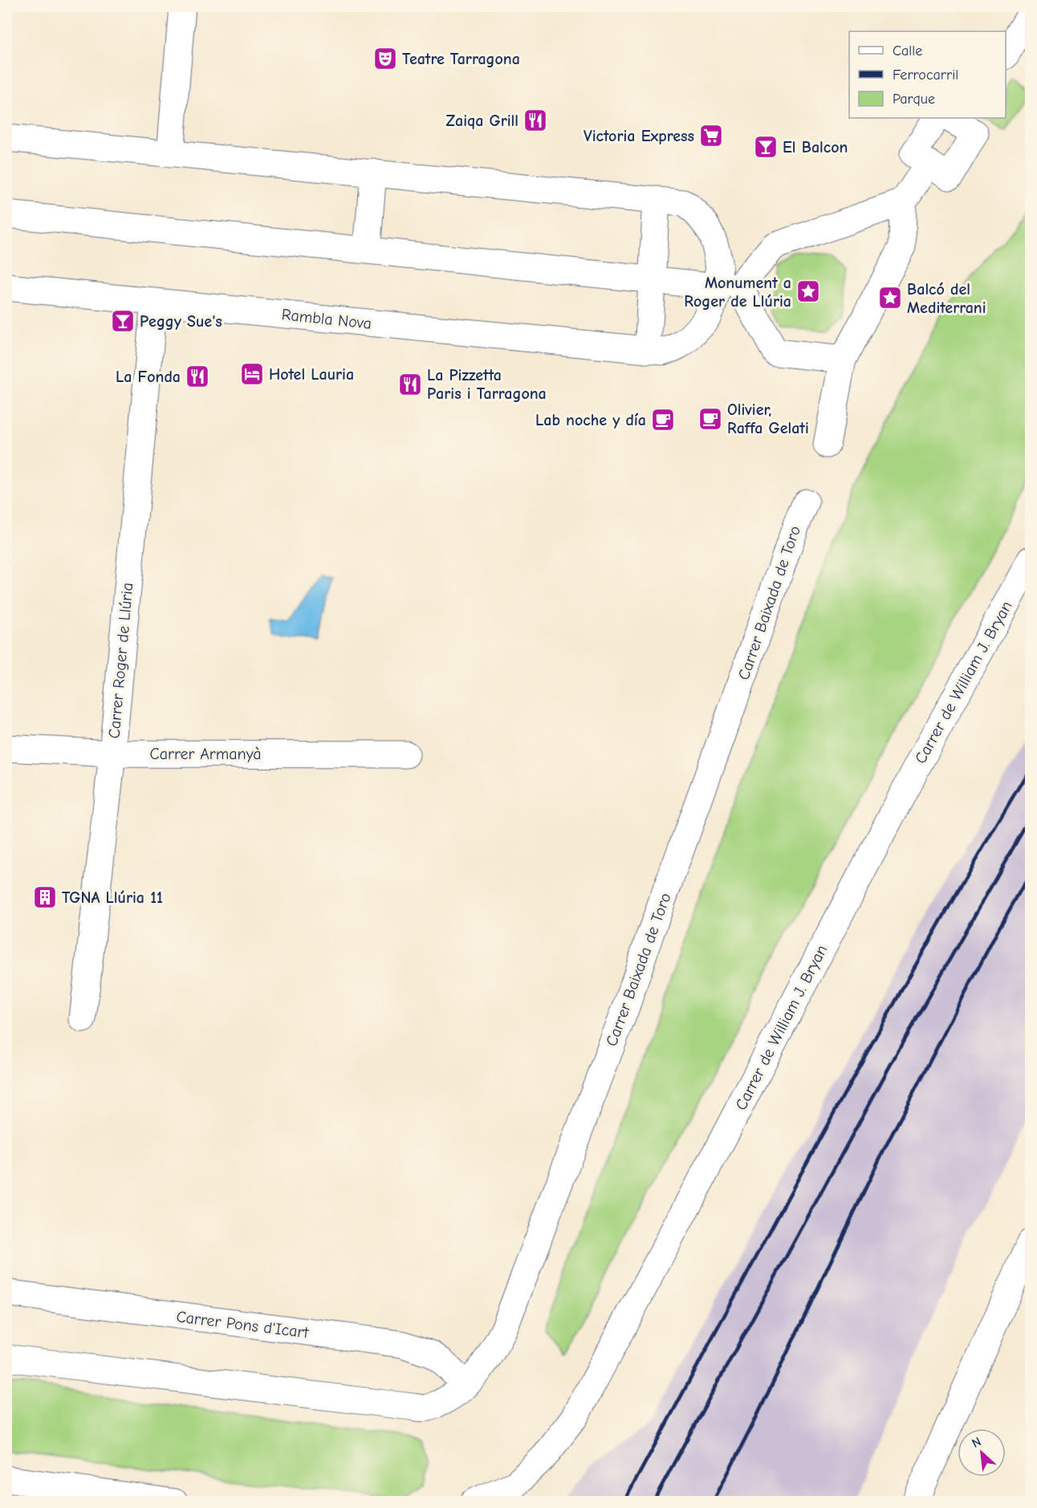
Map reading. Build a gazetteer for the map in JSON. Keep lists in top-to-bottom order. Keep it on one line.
{"streets":{"street":["Rambla Nova","Carrer Baixada de Toro","Carrer Roger de Llúria","Carrer de William J. Bryan","Carrer Armanyà","Carrer Pons d'Icart"]},"crossings":[["Rambla Nova","Carrer Roger de Llúria"],["Carrer Baixada de Toro","Carrer Pons d'Icart"],["Carrer Roger de Llúria","Carrer Armanyà"]],"places":{"theatre":["Teatre Tarragona"],"restaurant":["Zaiqa Grill","La Fonda","La Pizzetta Paris i Tarragona"],"supermarket":["Victoria Express"],"bar":["El Balcon","Peggy Sue's"],"place":["Monument a Roger de Llúria","Balcó del Mediterrani"],"hotel":["Hotel Lauria"],"cafe":["Olivier, Raffa Gelati","Lab noche y día"],"building":["TGNA Llúria 11"]},"legend":["Calle","Ferrocarril","Parque"],"north":"top left"}
